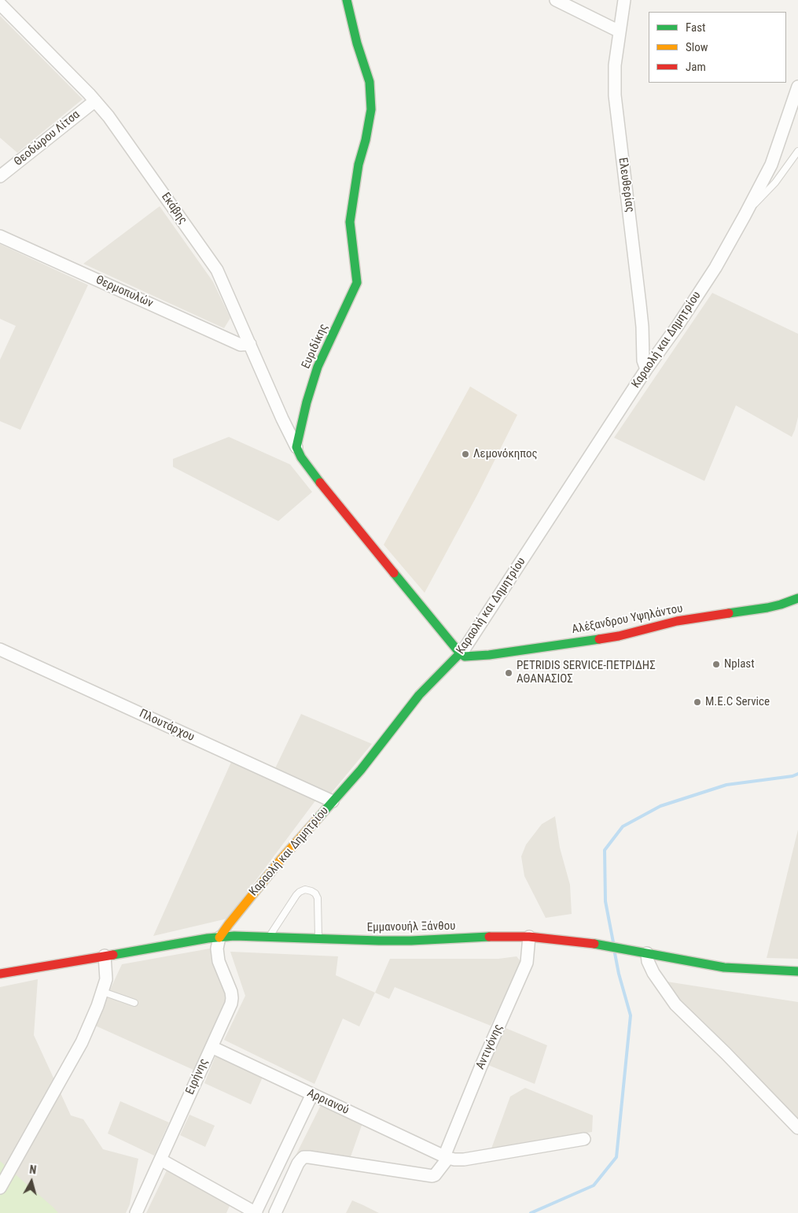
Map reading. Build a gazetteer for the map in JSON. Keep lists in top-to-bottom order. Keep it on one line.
{"streets":{"street":["Θεοδώρου Λίτσα","Ελευθερίας","Εκάβης","Θερμοπυλών","Καραολή και Δημητρίου","Ευριδίκης","Αλέξανδρου Υψηλάντου","Πλουτάρχου","Εμμανουήλ Ξάνθου","Αντιγόνης","Ειρήνης","Αρριανού"]},"crossings":[["Θεοδώρου Λίτσα","Εκάβης"],["Ελευθερίας","Καραολή και Δημητρίου"],["Εκάβης","Θερμοπυλών"],["Εκάβης","Ευριδίκης"],["Καραολή και Δημητρίου","Αλέξανδρου Υψηλάντου"],["Καραολή και Δημητρίου","Πλουτάρχου"],["Καραολή και Δημητρίου","Εμμανουήλ Ξάνθου"],["Καραολή και Δημητρίου","Ειρήνης"],["Εμμανουήλ Ξάνθου","Αντιγόνης"],["Εμμανουήλ Ξάνθου","Ειρήνης"],["Αντιγόνης","Αρριανού"],["Ειρήνης","Αρριανού"]],"places":["Λεμονόκηπος","Nplast","PETRIDIS SERVICE-ΠΕΤΡΙΔΗΣ ΑΘΑΝΑΣΙΟΣ","M.E.C Service"],"legend":["Fast","Slow","Jam"],"north":"top"}
